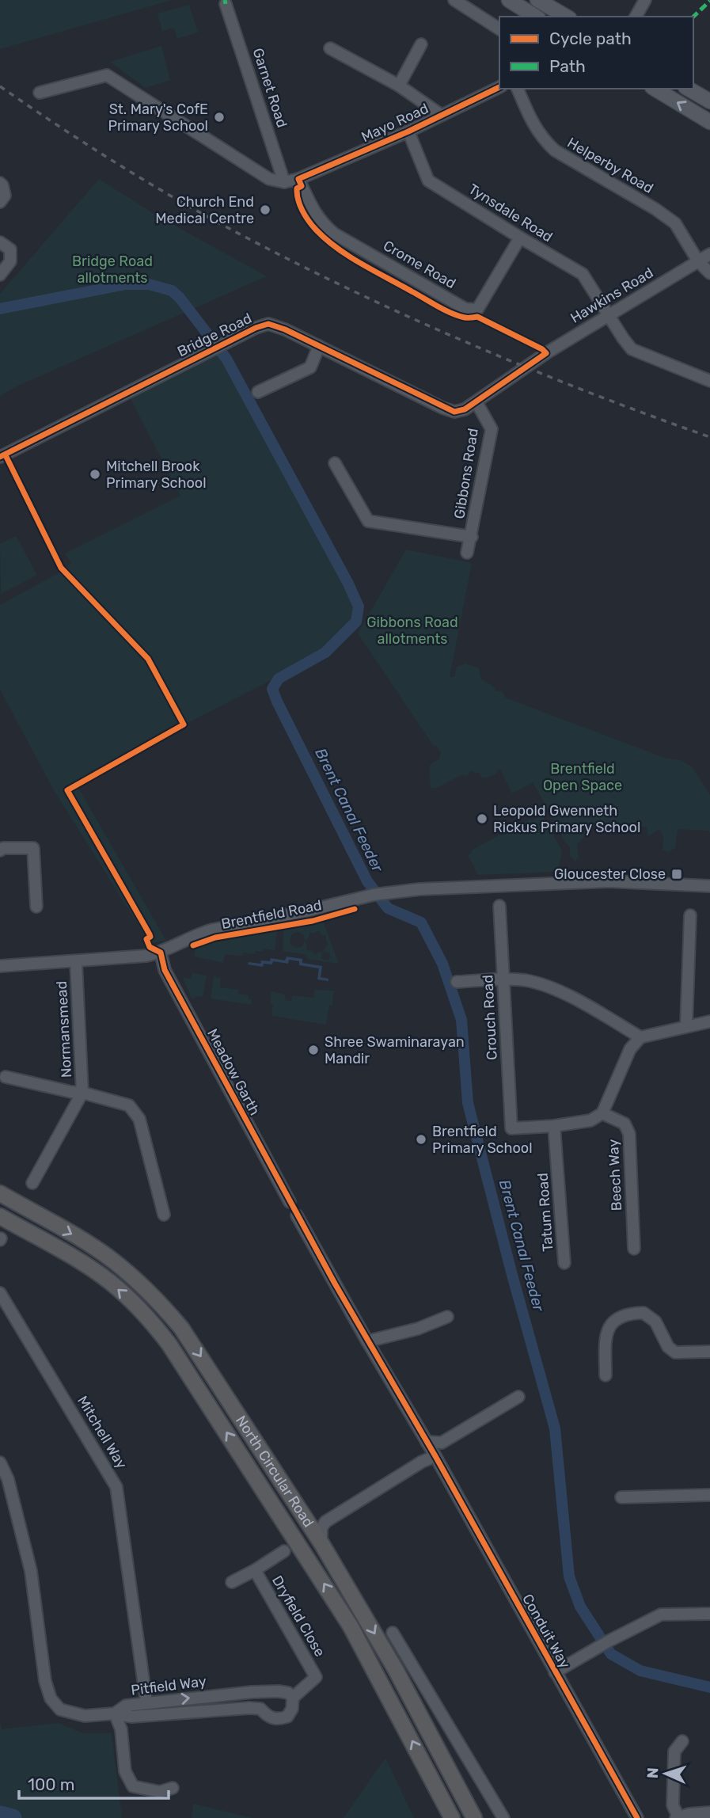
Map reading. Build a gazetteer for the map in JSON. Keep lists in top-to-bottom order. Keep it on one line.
{"streets":{"highway":["North Circular Road"],"street":["Garnet Road","Mayo Road","Helperby Road","Tynsdale Road","Crome Road","Hawkins Road","Bridge Road","Gibbons Road","Brentfield Road","Crouch Road","Normansmead","Meadow Garth","Beech Way","Tatum Road","Mitchell Way","Dryfield Close","Conduit Way","Pitfield Way"]},"crossings":[["Garnet Road","Mayo Road"],["Mayo Road","Tynsdale Road"],["Mayo Road","Crome Road"],["Helperby Road","Hawkins Road"],["Tynsdale Road","Crome Road"],["Tynsdale Road","Hawkins Road"],["Hawkins Road","Bridge Road"],["Hawkins Road","Gibbons Road"],["Brentfield Road","Normansmead"],["Brentfield Road","Meadow Garth"],["Crouch Road","Tatum Road"],["Mitchell Way","Pitfield Way"],["Dryfield Close","Pitfield Way"]],"water":["Brent Canal Feeder"],"parks":["Bridge Road allotments","Gibbons Road allotments","Brentfield Open Space"],"places":{"other":["St. Mary's CofE Primary School","Church End Medical Centre","Mitchell Brook Primary School","Leopold Gwenneth Rickus Primary School","Shree Swaminarayan Mandir","Brentfield Primary School"],"transit":["Gloucester Close"]},"legend":["Cycle path","Path"],"scale_bar":"100 m","north":"left"}
